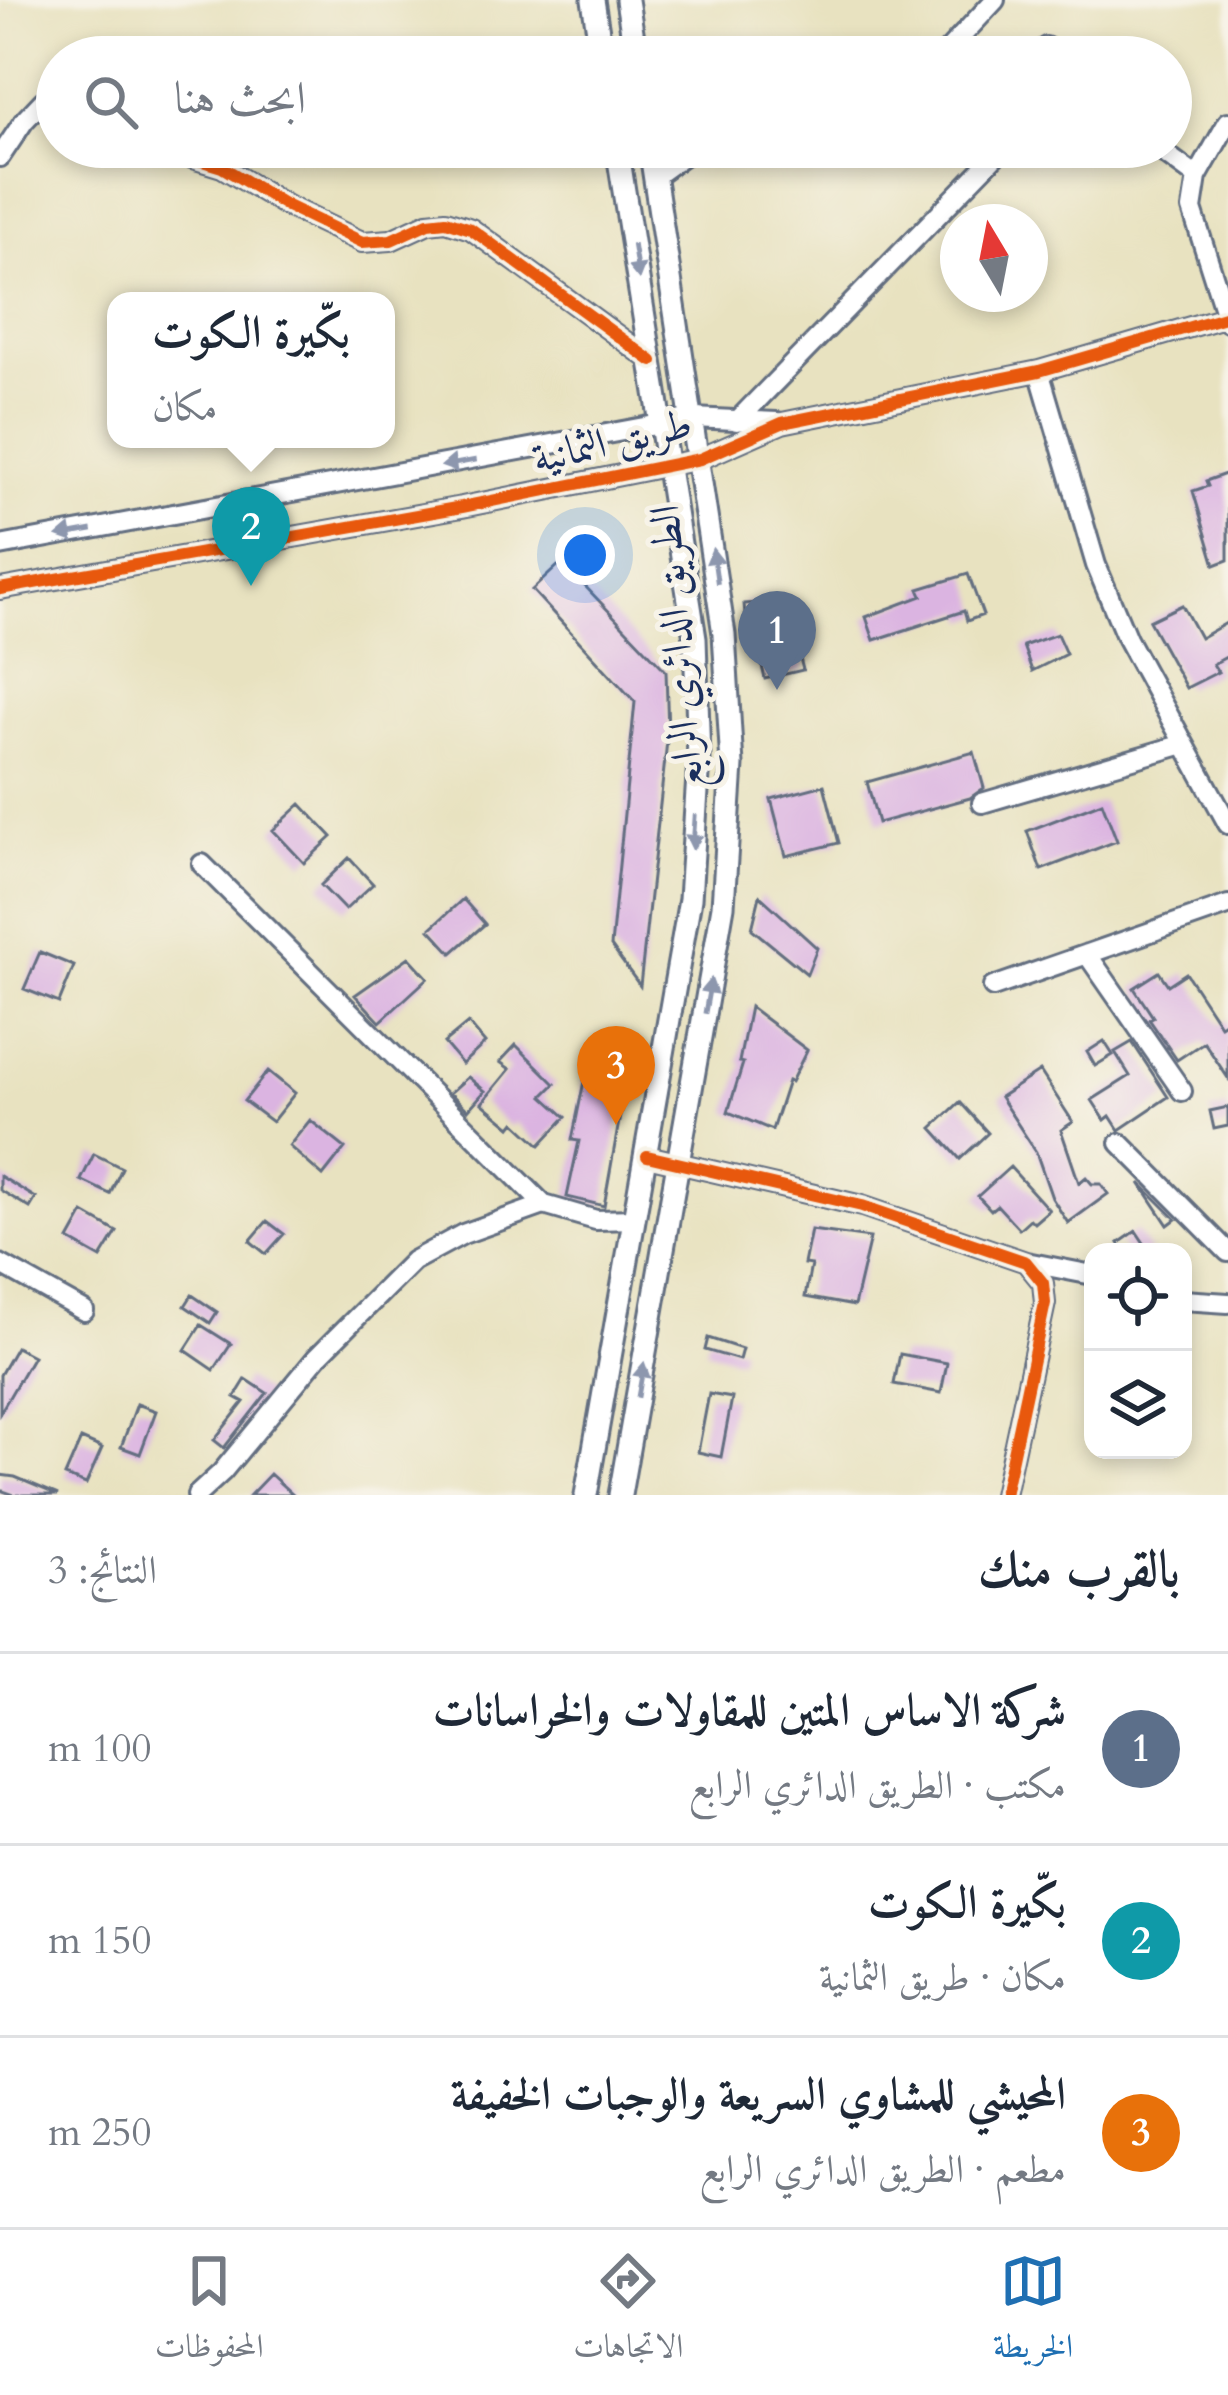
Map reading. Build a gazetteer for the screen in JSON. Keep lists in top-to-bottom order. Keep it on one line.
{"streets":{"main road":["الطريق الدائري الرابع"],"street":["طريق الثمانية"]},"crossings":[["طريق الثمانية","الطريق الدائري الرابع"]],"north":"top","page":{"search":"ابحث هنا","popup":["بكّيرة الكوت","مكان"],"pins":["2","1","3"],"heading":["بالقرب منك","النتائج: 3"],"list":[{"mark":"1","name":"شركة الاساس المتين للمقاولات والخراسانات","note":"مكتب · الطريق الدائري الرابع","value":"100 m"},{"mark":"2","name":"بكّيرة الكوت","note":"مكان · طريق الثمانية","value":"150 m"},{"mark":"3","name":"المحيشي للمشاوي السريعة والوجبات الخفيفة","note":"مطعم · الطريق الدائري الرابع","value":"250 m"}],"nav":["الخريطة","الاتجاهات","المحفوظات"]}}
